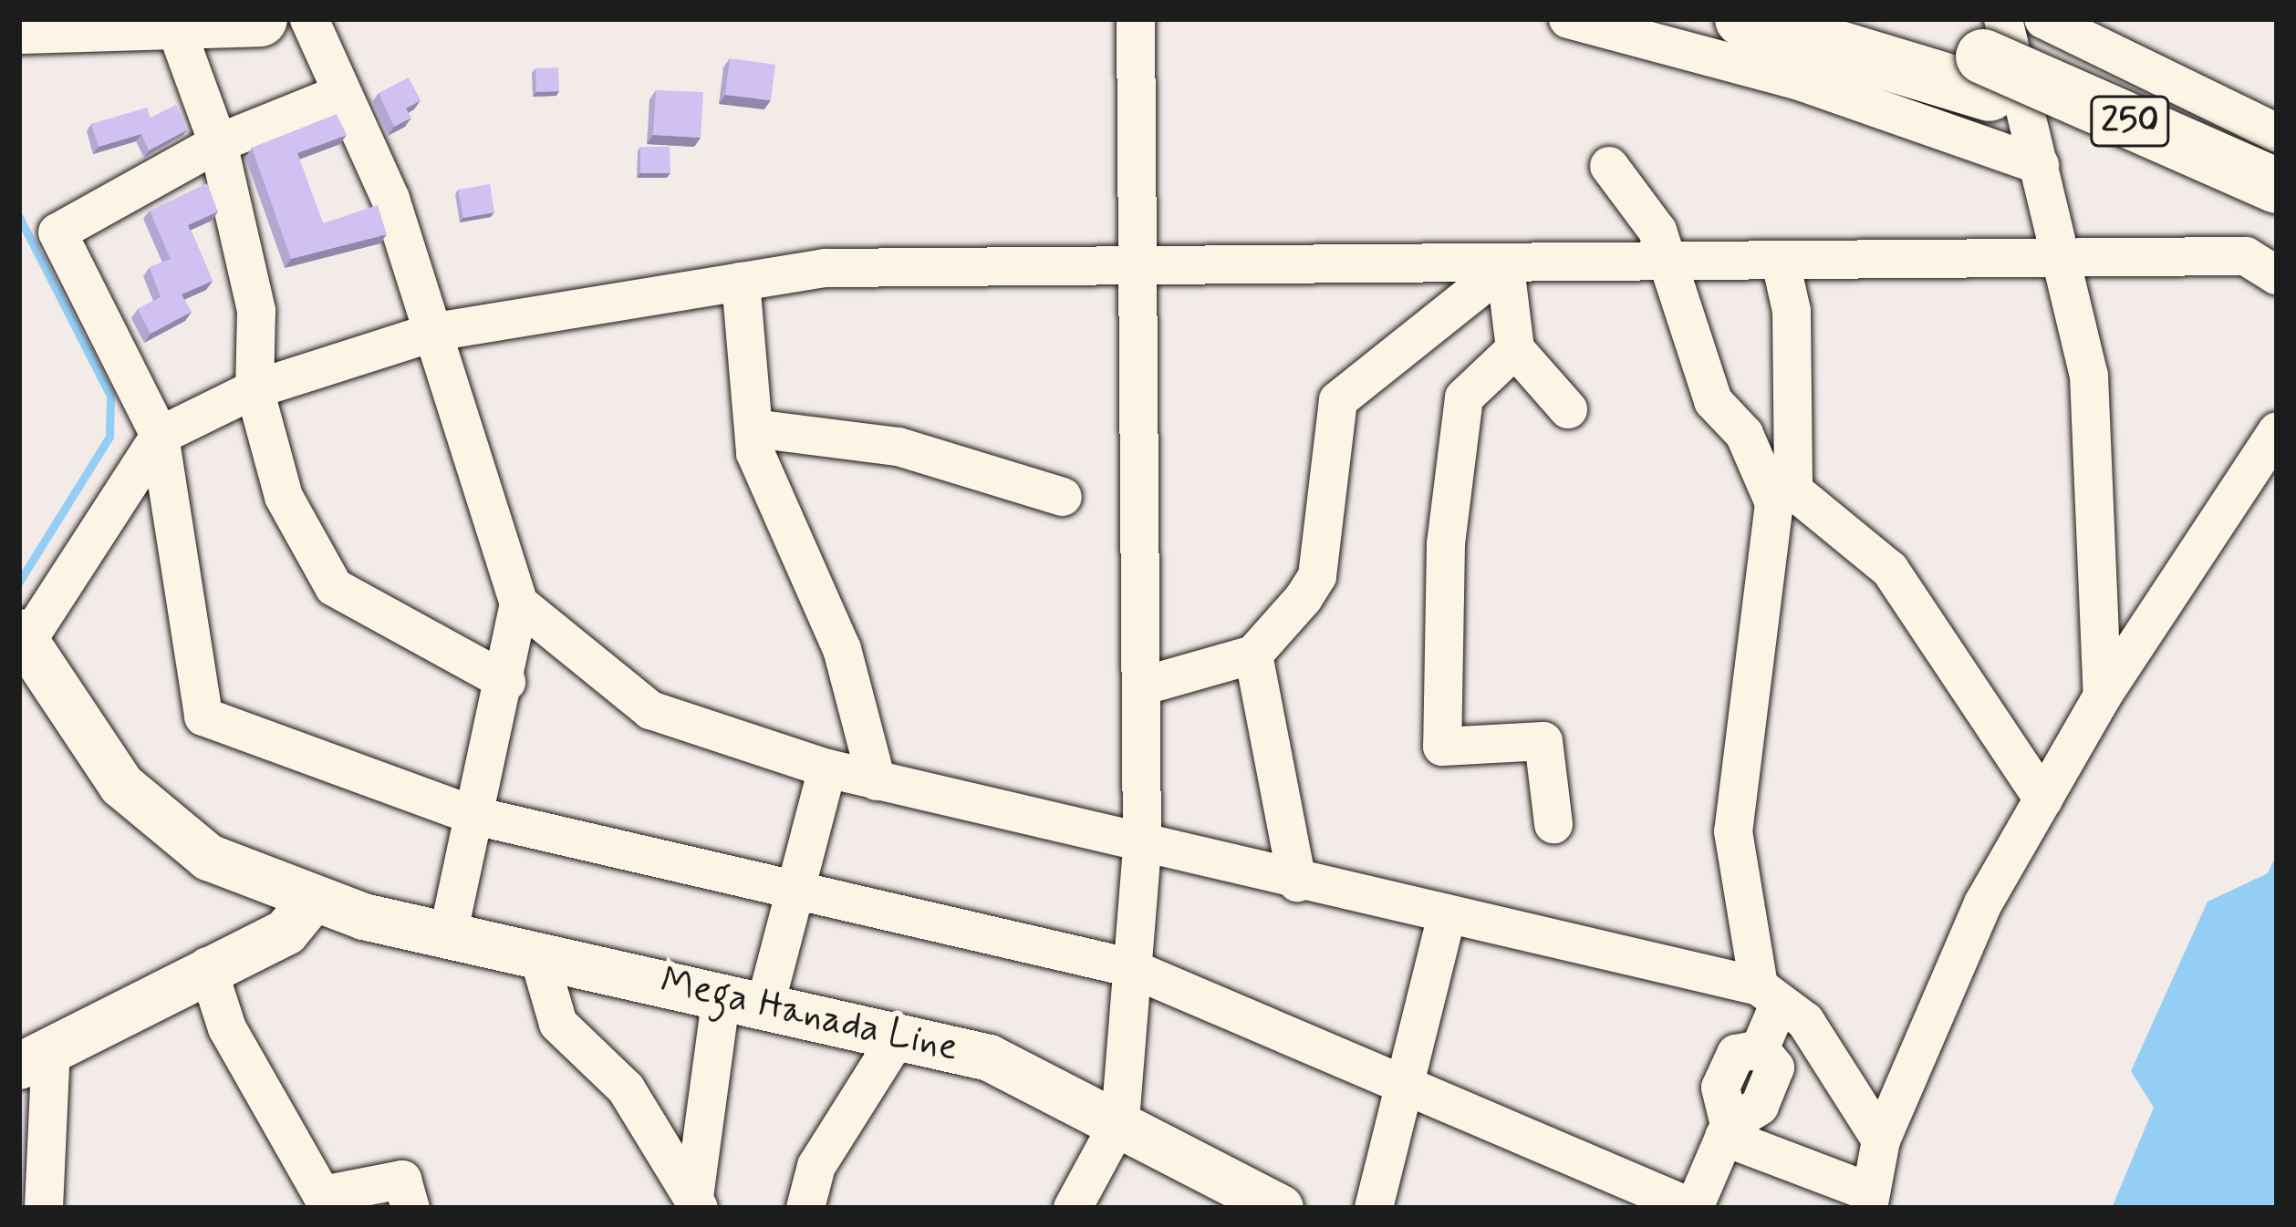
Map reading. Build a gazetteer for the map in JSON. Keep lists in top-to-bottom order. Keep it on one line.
{"streets":{"highway":["250"],"main road":["Mega Hanada Line"]}}
